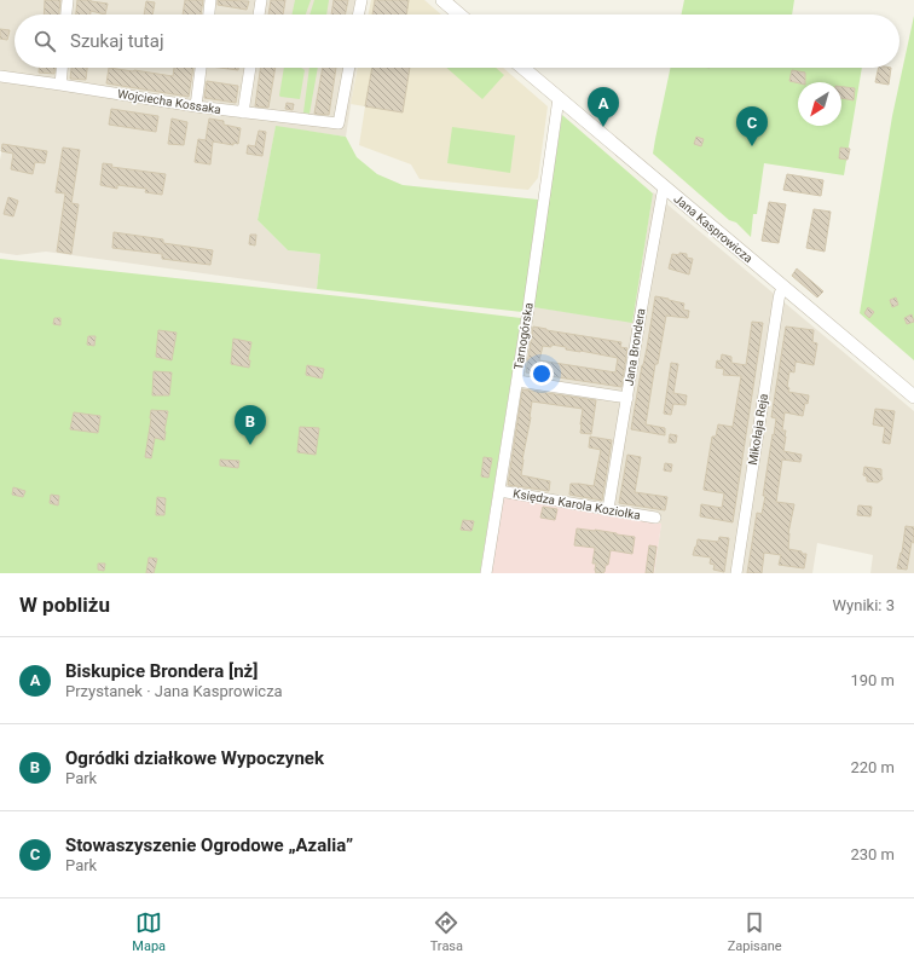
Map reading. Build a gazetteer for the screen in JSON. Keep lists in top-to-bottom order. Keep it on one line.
{"streets":{"street":["Wojciecha Kossaka","Jana Kasprowicza","Tarnogórska","Jana Brondera","Mikołaja Reja","Księdza Karola Koziołka"]},"crossings":[["Jana Kasprowicza","Tarnogórska"],["Jana Kasprowicza","Jana Brondera"],["Jana Kasprowicza","Mikołaja Reja"],["Tarnogórska","Księdza Karola Koziołka"],["Jana Brondera","Księdza Karola Koziołka"]],"north":"bottom left","page":{"search":"Szukaj tutaj","pins":["A","C","B"],"heading":["W pobliżu","Wyniki: 3"],"list":[{"mark":"A","name":"Biskupice Brondera [nż]","note":"Przystanek · Jana Kasprowicza","value":"190 m"},{"mark":"B","name":"Ogródki działkowe Wypoczynek","note":"Park","value":"220 m"},{"mark":"C","name":"Stowaszyszenie Ogrodowe „Azalia”","note":"Park","value":"230 m"}],"nav":["Mapa","Trasa","Zapisane"]}}
